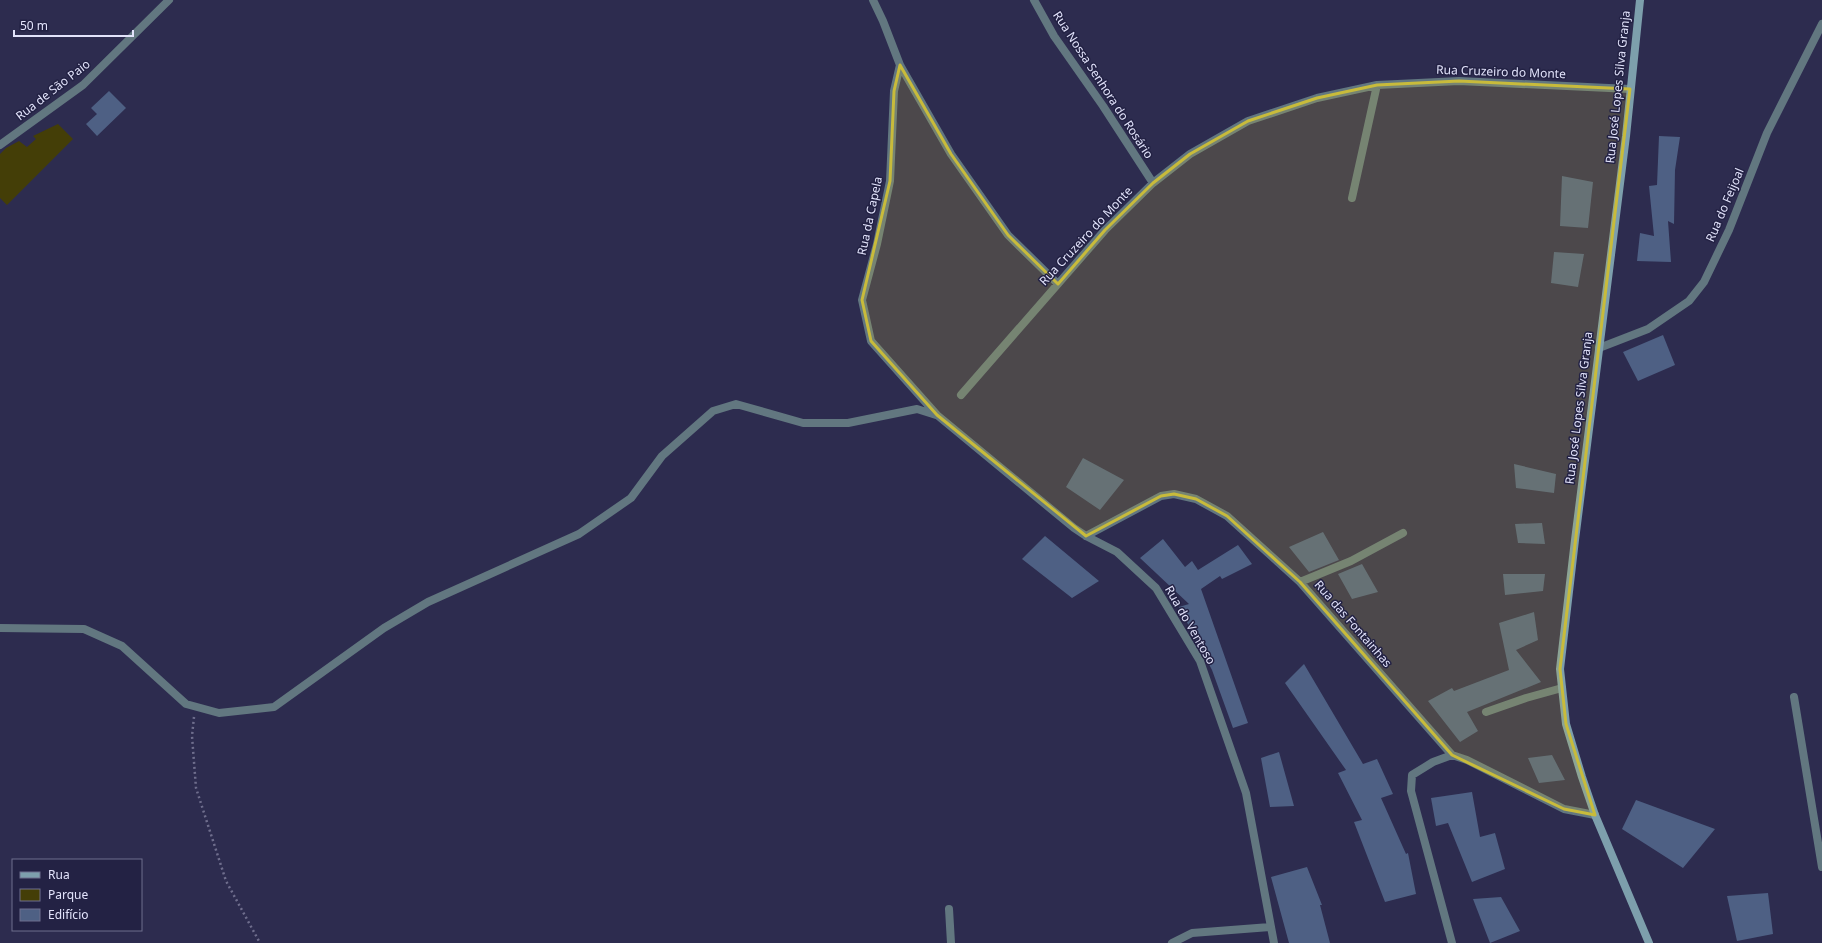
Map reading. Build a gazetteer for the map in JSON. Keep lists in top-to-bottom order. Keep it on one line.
{"streets":{"main road":["Rua José Lopes Silva Granja"],"street":["Rua Cruzeiro do Monte","Rua Nossa Senhora do Rosário","Rua de São Paio","Rua do Feijoal","Rua da Capela","Rua das Fontainhas","Rua do Ventoso"]},"crossings":[["Rua Cruzeiro do Monte","Rua Nossa Senhora do Rosário"],["Rua Cruzeiro do Monte","Rua José Lopes Silva Granja"],["Rua José Lopes Silva Granja","Rua do Feijoal"],["Rua José Lopes Silva Granja","Rua das Fontainhas"],["Rua da Capela","Rua do Ventoso"],["Rua das Fontainhas","Rua do Ventoso"]],"legend":["Rua","Parque","Edifício"],"scale_bar":"50 m"}
